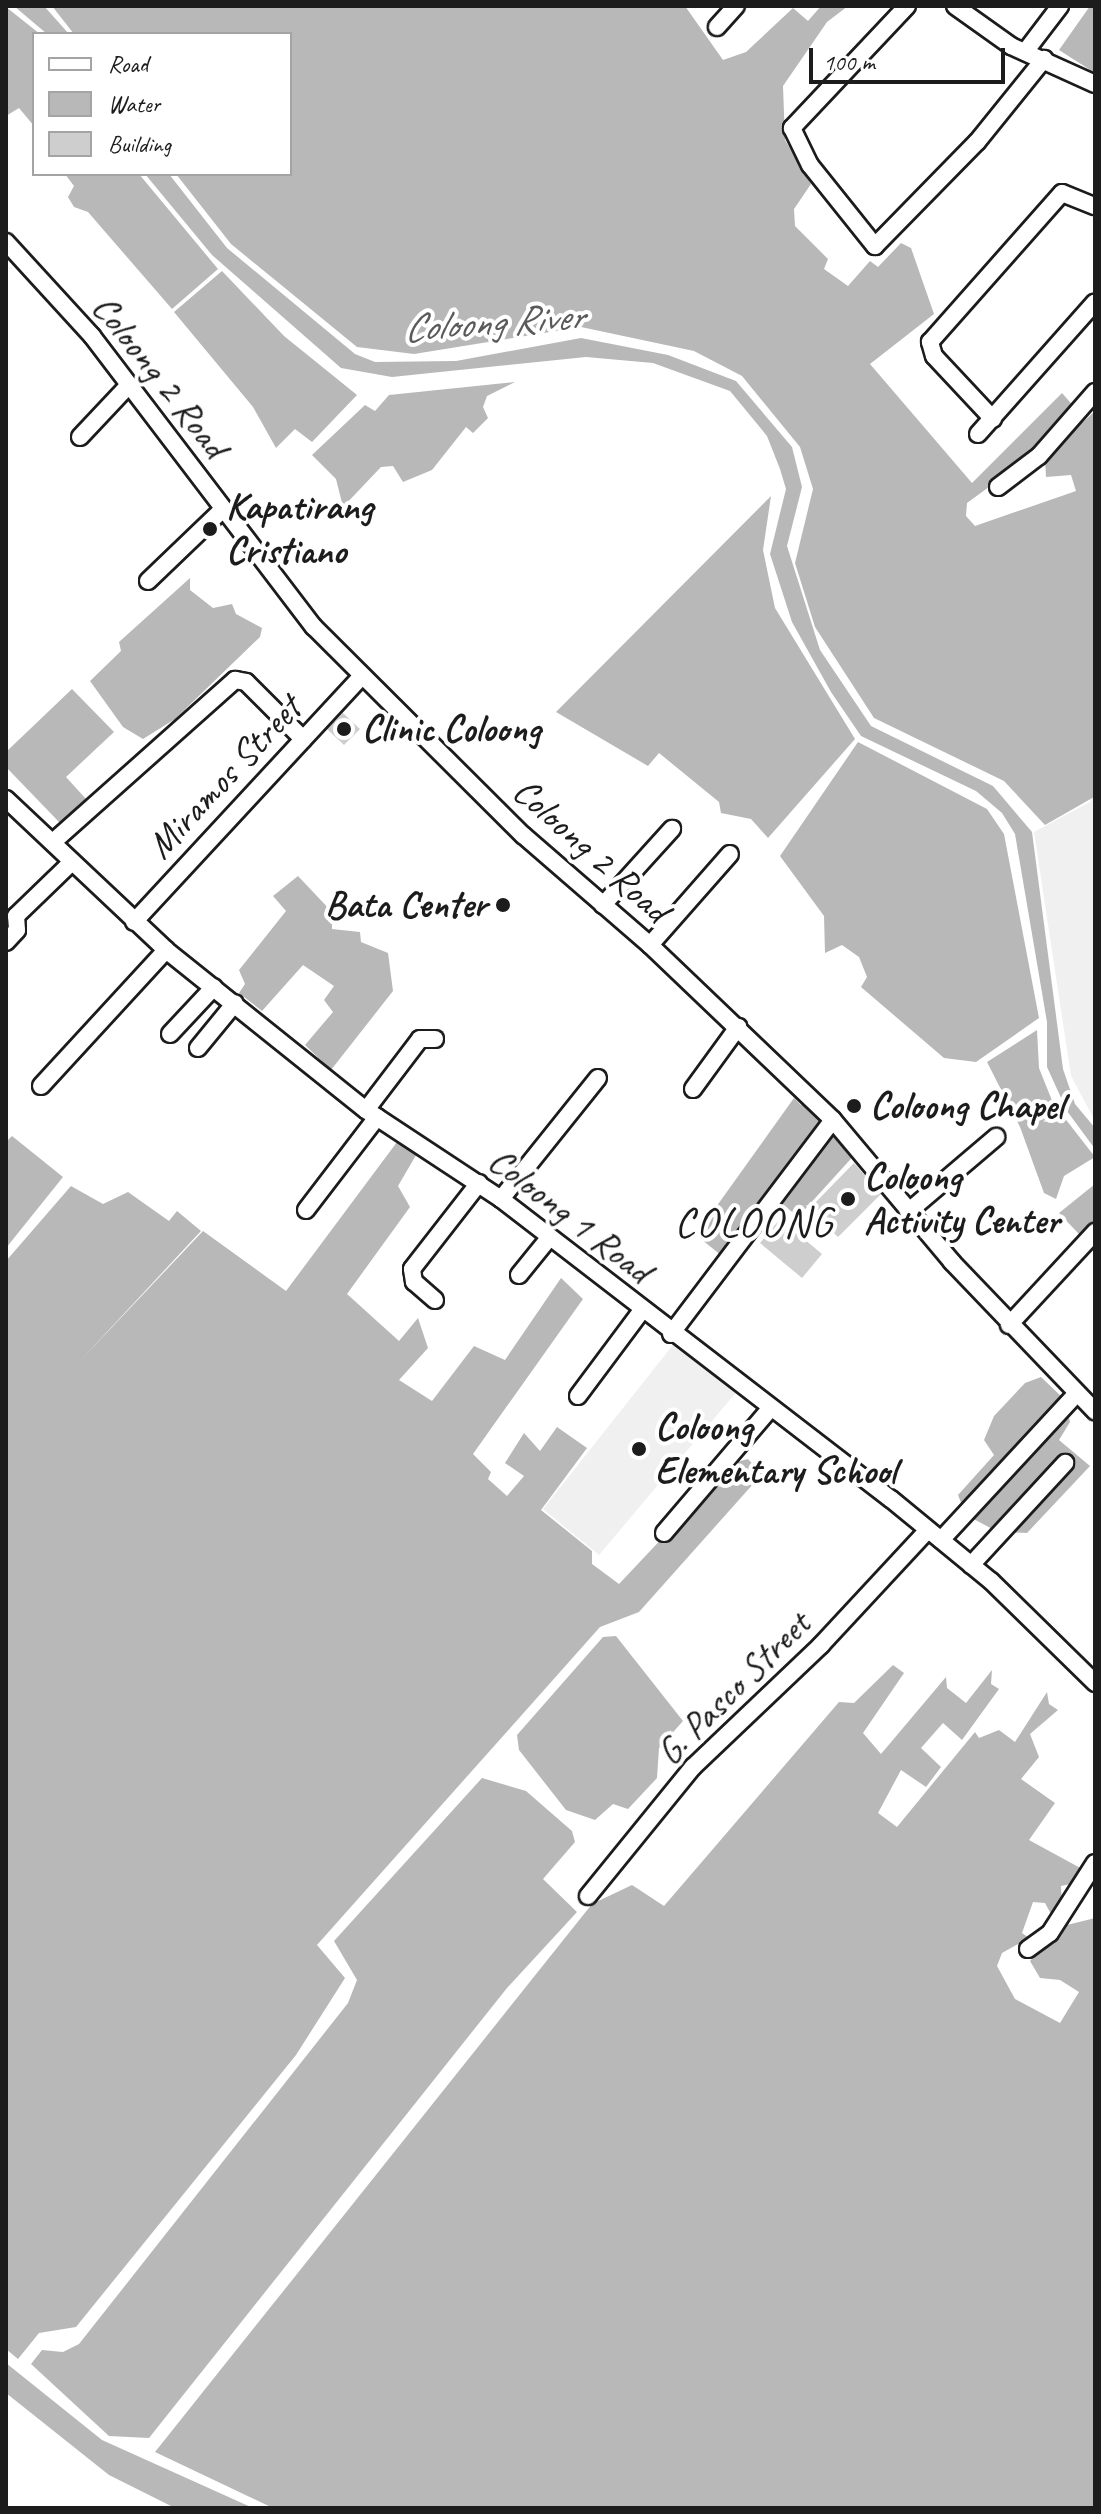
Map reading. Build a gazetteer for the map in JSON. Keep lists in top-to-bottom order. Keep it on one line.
{"streets":{"street":["Coloong 2 Road","Miramos Street","Coloong 1 Road","G. Pasco Street"]},"crossings":[["Coloong 2 Road","Miramos Street"],["Coloong 2 Road","G. Pasco Street"],["Miramos Street","Coloong 1 Road"],["Coloong 1 Road","G. Pasco Street"]],"districts":["COLOONG"],"water":["Coloong River"],"places":["Kapatirang Cristiano","Clinic Coloong","Bata Center","Coloong Chapel","Coloong Activity Center","Coloong Elementary School"],"legend":["Road","Water","Building"],"scale_bar":"100 m"}
